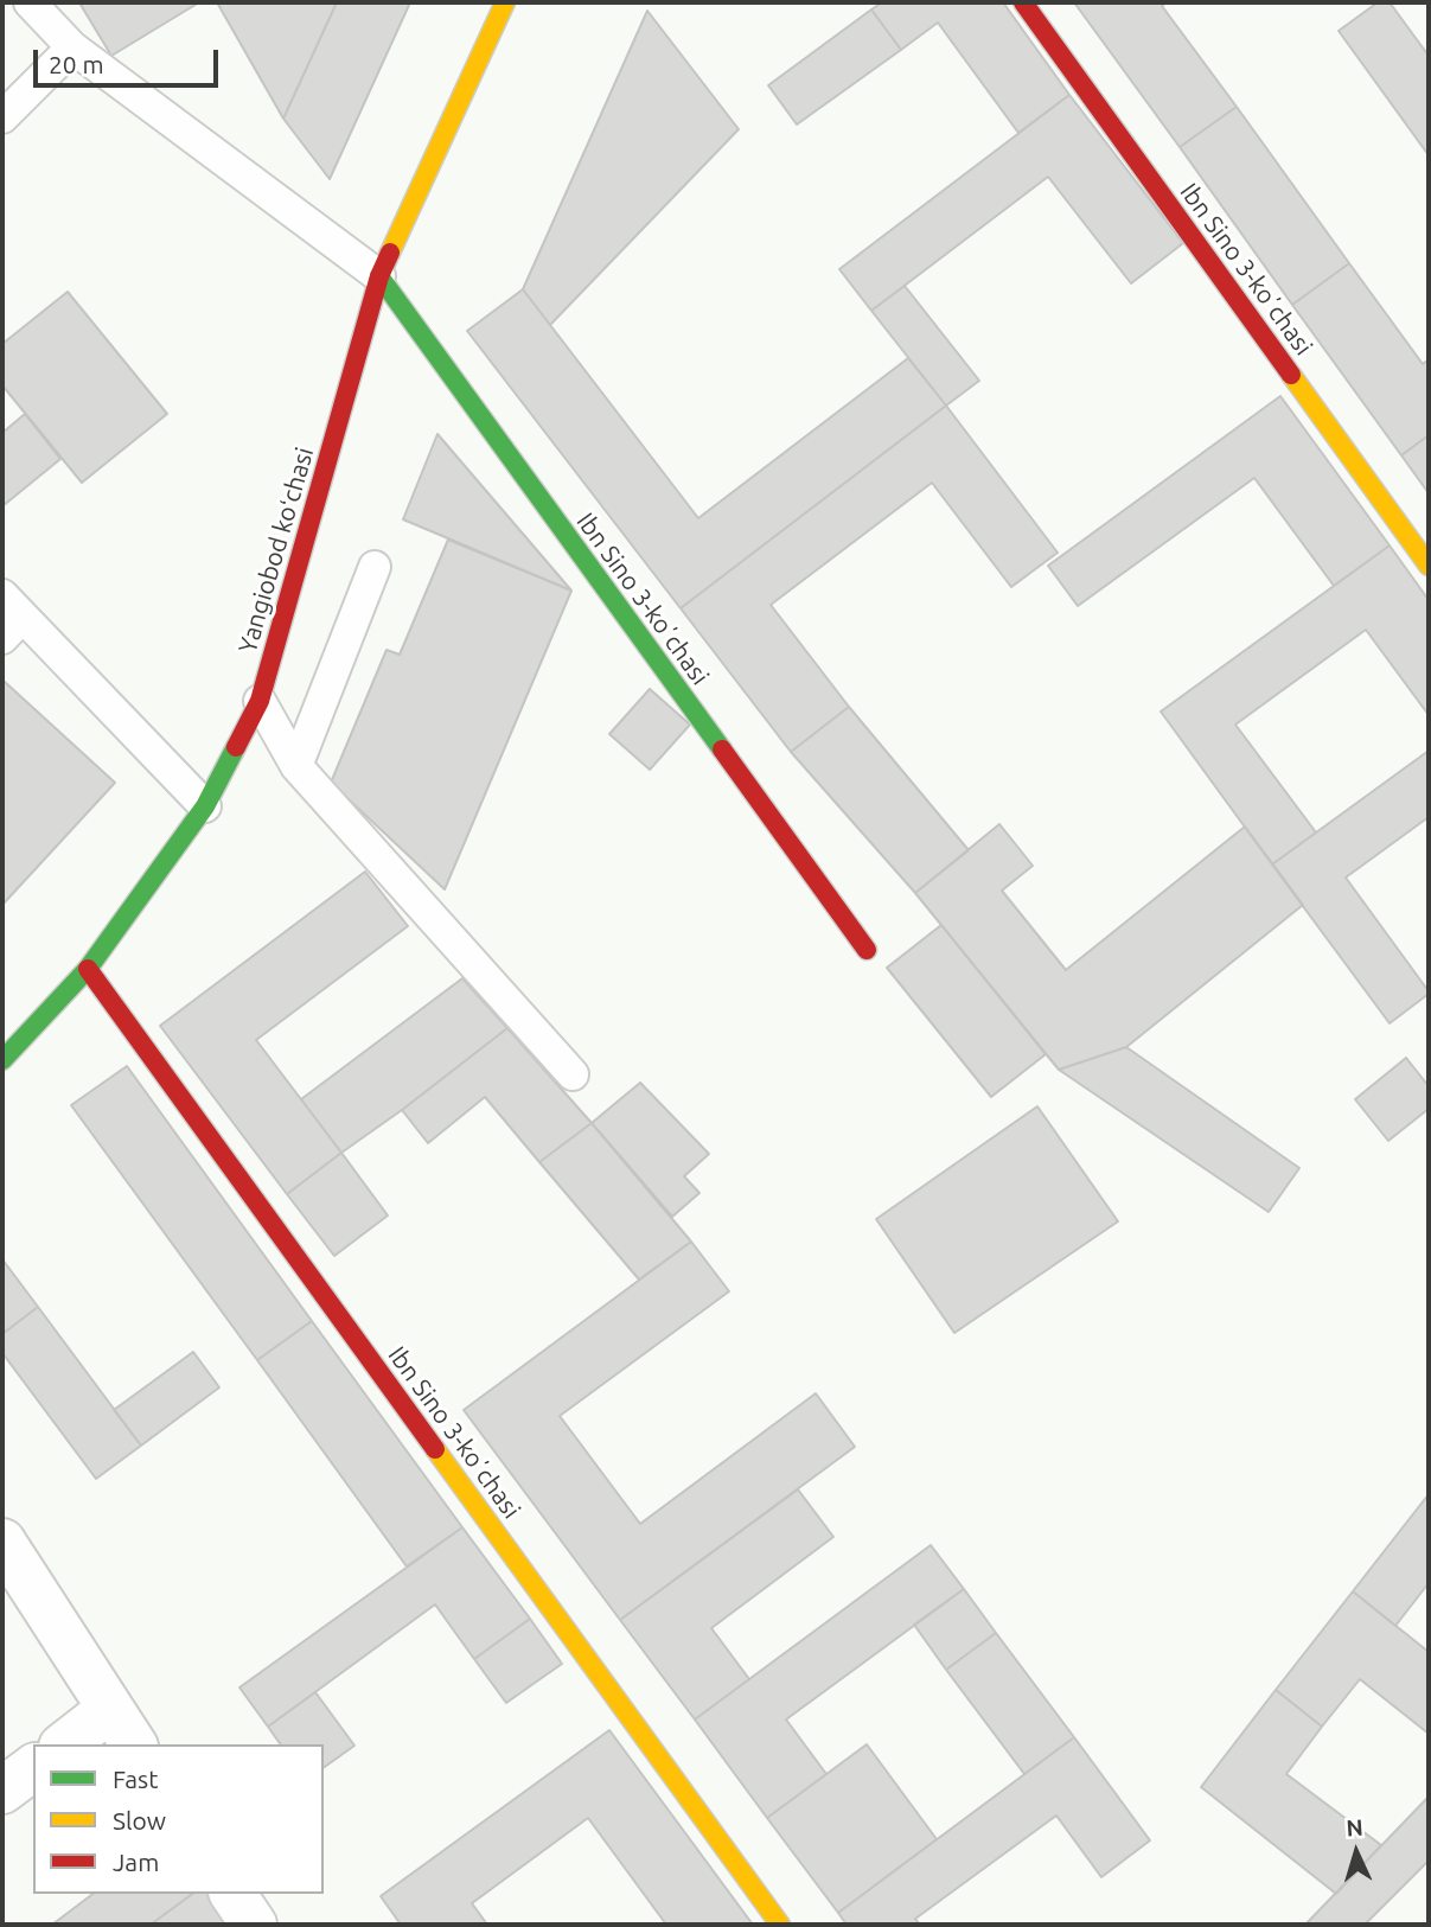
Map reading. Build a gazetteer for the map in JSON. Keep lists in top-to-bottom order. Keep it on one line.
{"streets":{"street":["Ibn Sino 3-koʼchasi","Yangiobod koʻchasi"]},"crossings":[["Ibn Sino 3-koʼchasi","Yangiobod koʻchasi"]],"legend":["Fast","Slow","Jam"],"scale_bar":"20 m","north":"top"}
